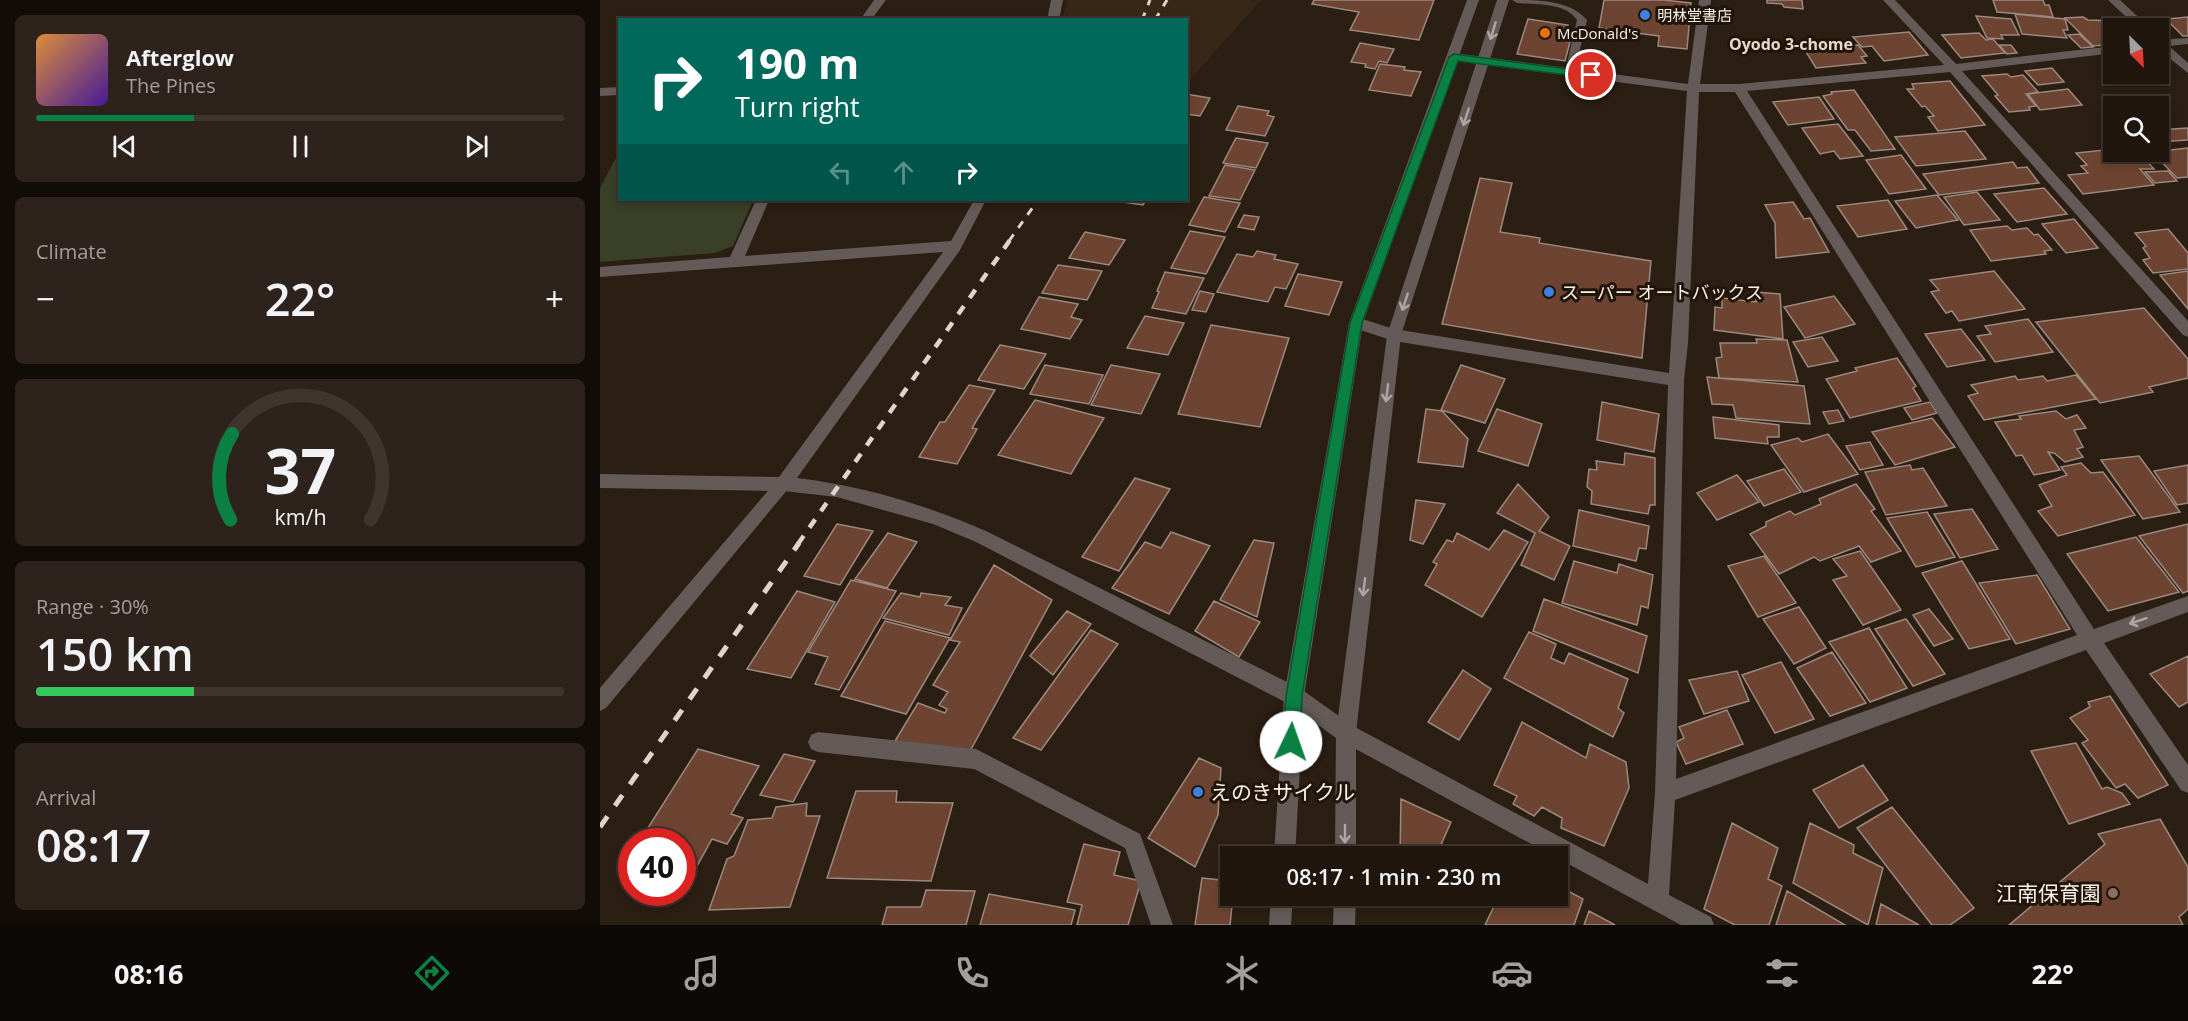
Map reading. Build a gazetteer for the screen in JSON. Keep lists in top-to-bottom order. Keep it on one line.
{"districts":["Oyodo 3-chome"],"places":["明林堂書店","McDonald's","スーパー オートバックス","えのきサイクル","江南保育園"],"north":"bottom right","page":{"turn":["190 m","Turn right"],"song":["Afterglow","The Pines"],"tile":["Climate",["Range · 30%","150 km"],["Arrival","08:17"]],"heat":["−","22°","+"],"limit":"40","trip":"08:17 · 1 min · 230 m","tabs":["08:16","22°"],"gauge":["37","km/h"]}}
